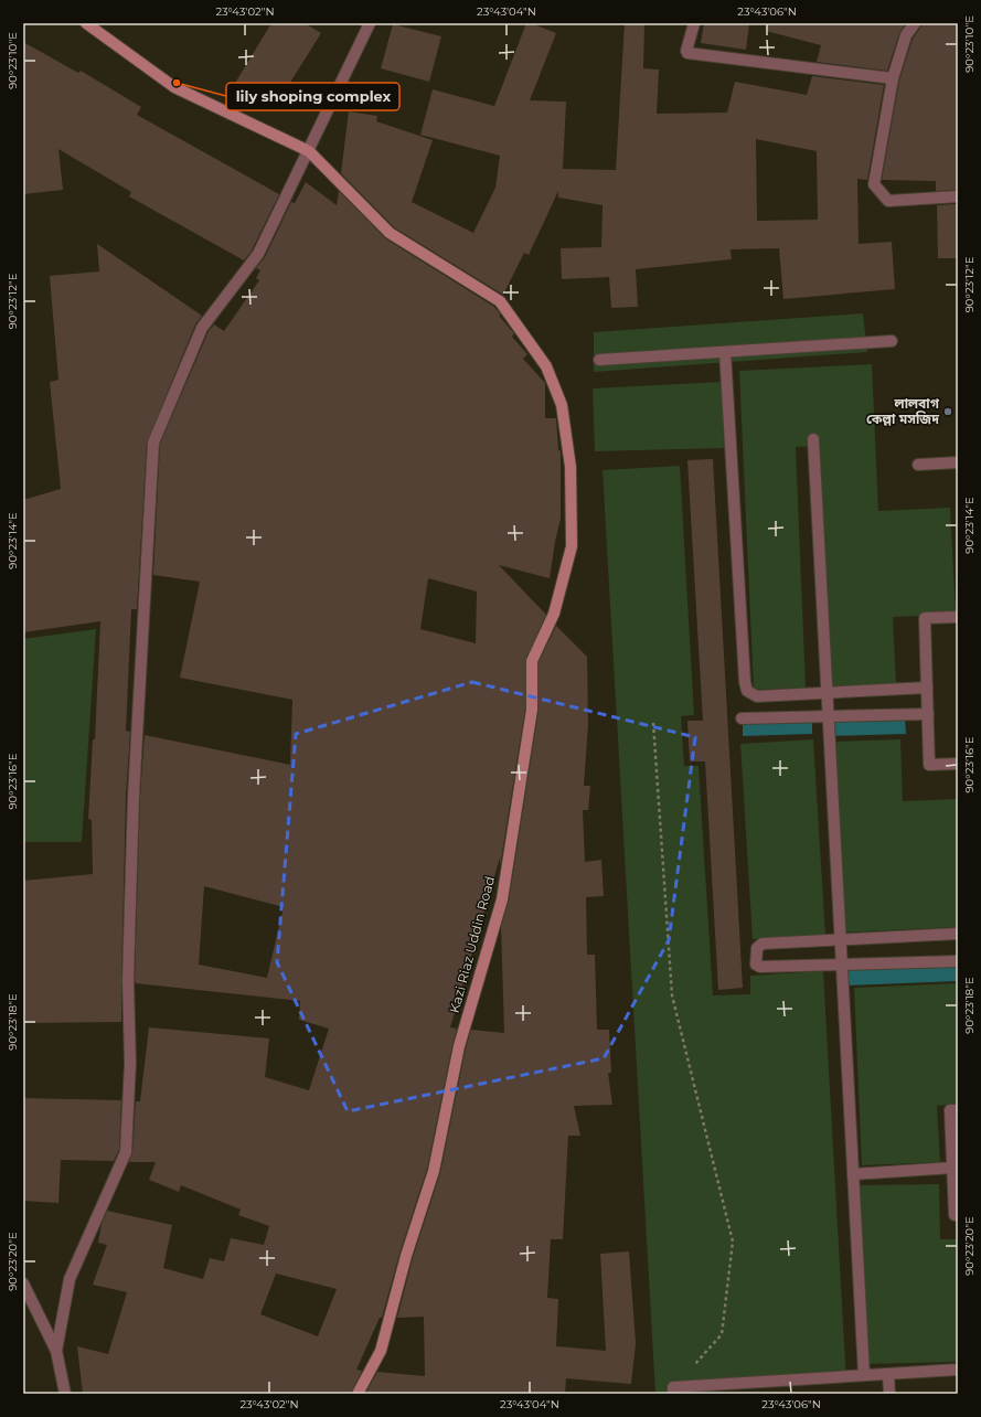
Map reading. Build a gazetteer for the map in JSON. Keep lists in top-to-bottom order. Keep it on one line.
{"streets":{"street":["Kazi Riaz Uddin Road"]},"places":["lily shoping complex","লালবাগ কেল্লা মসজিদ"],"coordinates":["23°43'02\"N","23°43'04\"N","23°43'06\"N","90°23'10\"E","90°23'12\"E","90°23'14\"E","90°23'16\"E","90°23'18\"E","90°23'20\"E"]}
